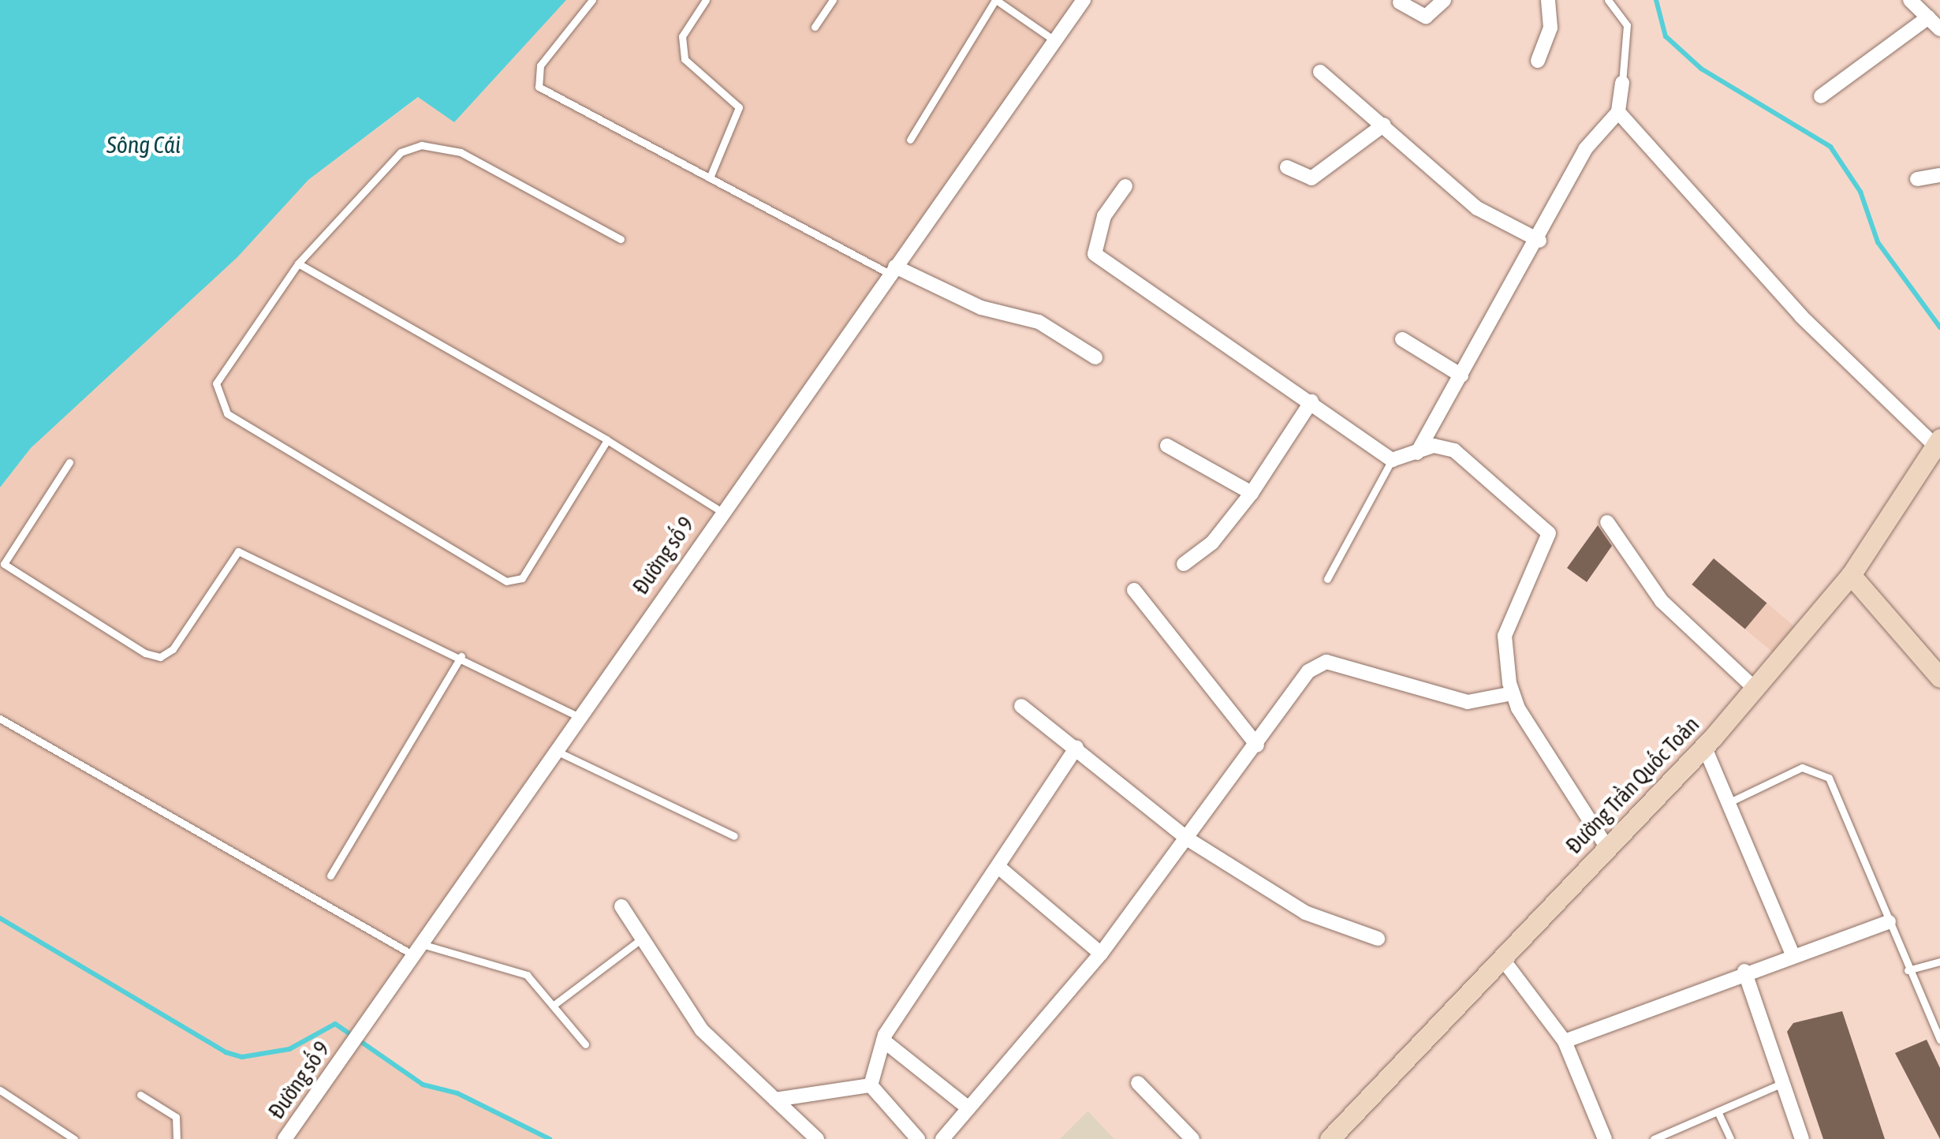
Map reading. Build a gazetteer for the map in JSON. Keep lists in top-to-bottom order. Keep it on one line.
{"streets":{"main road":["Đường Trần Quốc Toản"],"street":["Đường số 9"]},"water":["Sông Cái"]}
